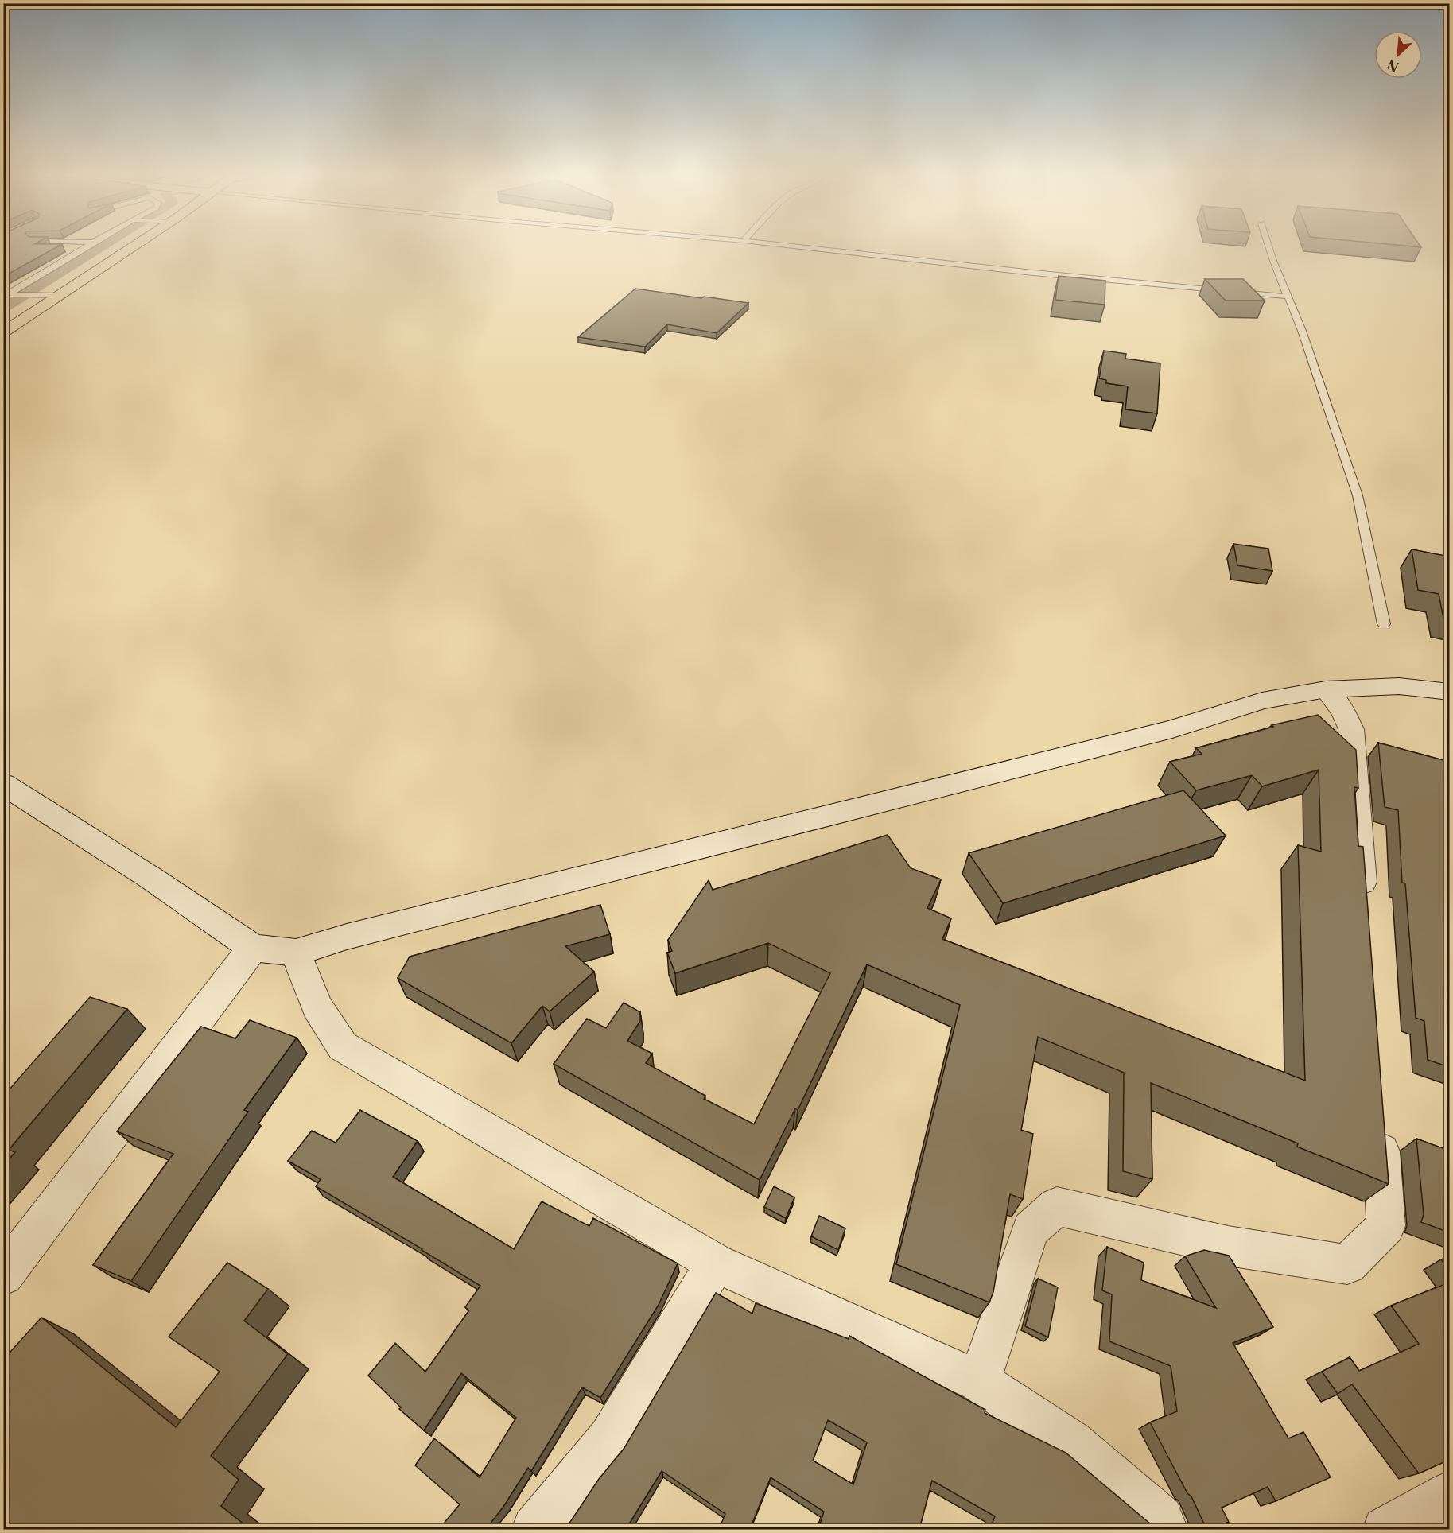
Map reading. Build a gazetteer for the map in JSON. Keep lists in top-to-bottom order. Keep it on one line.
{"north":"bottom left"}
